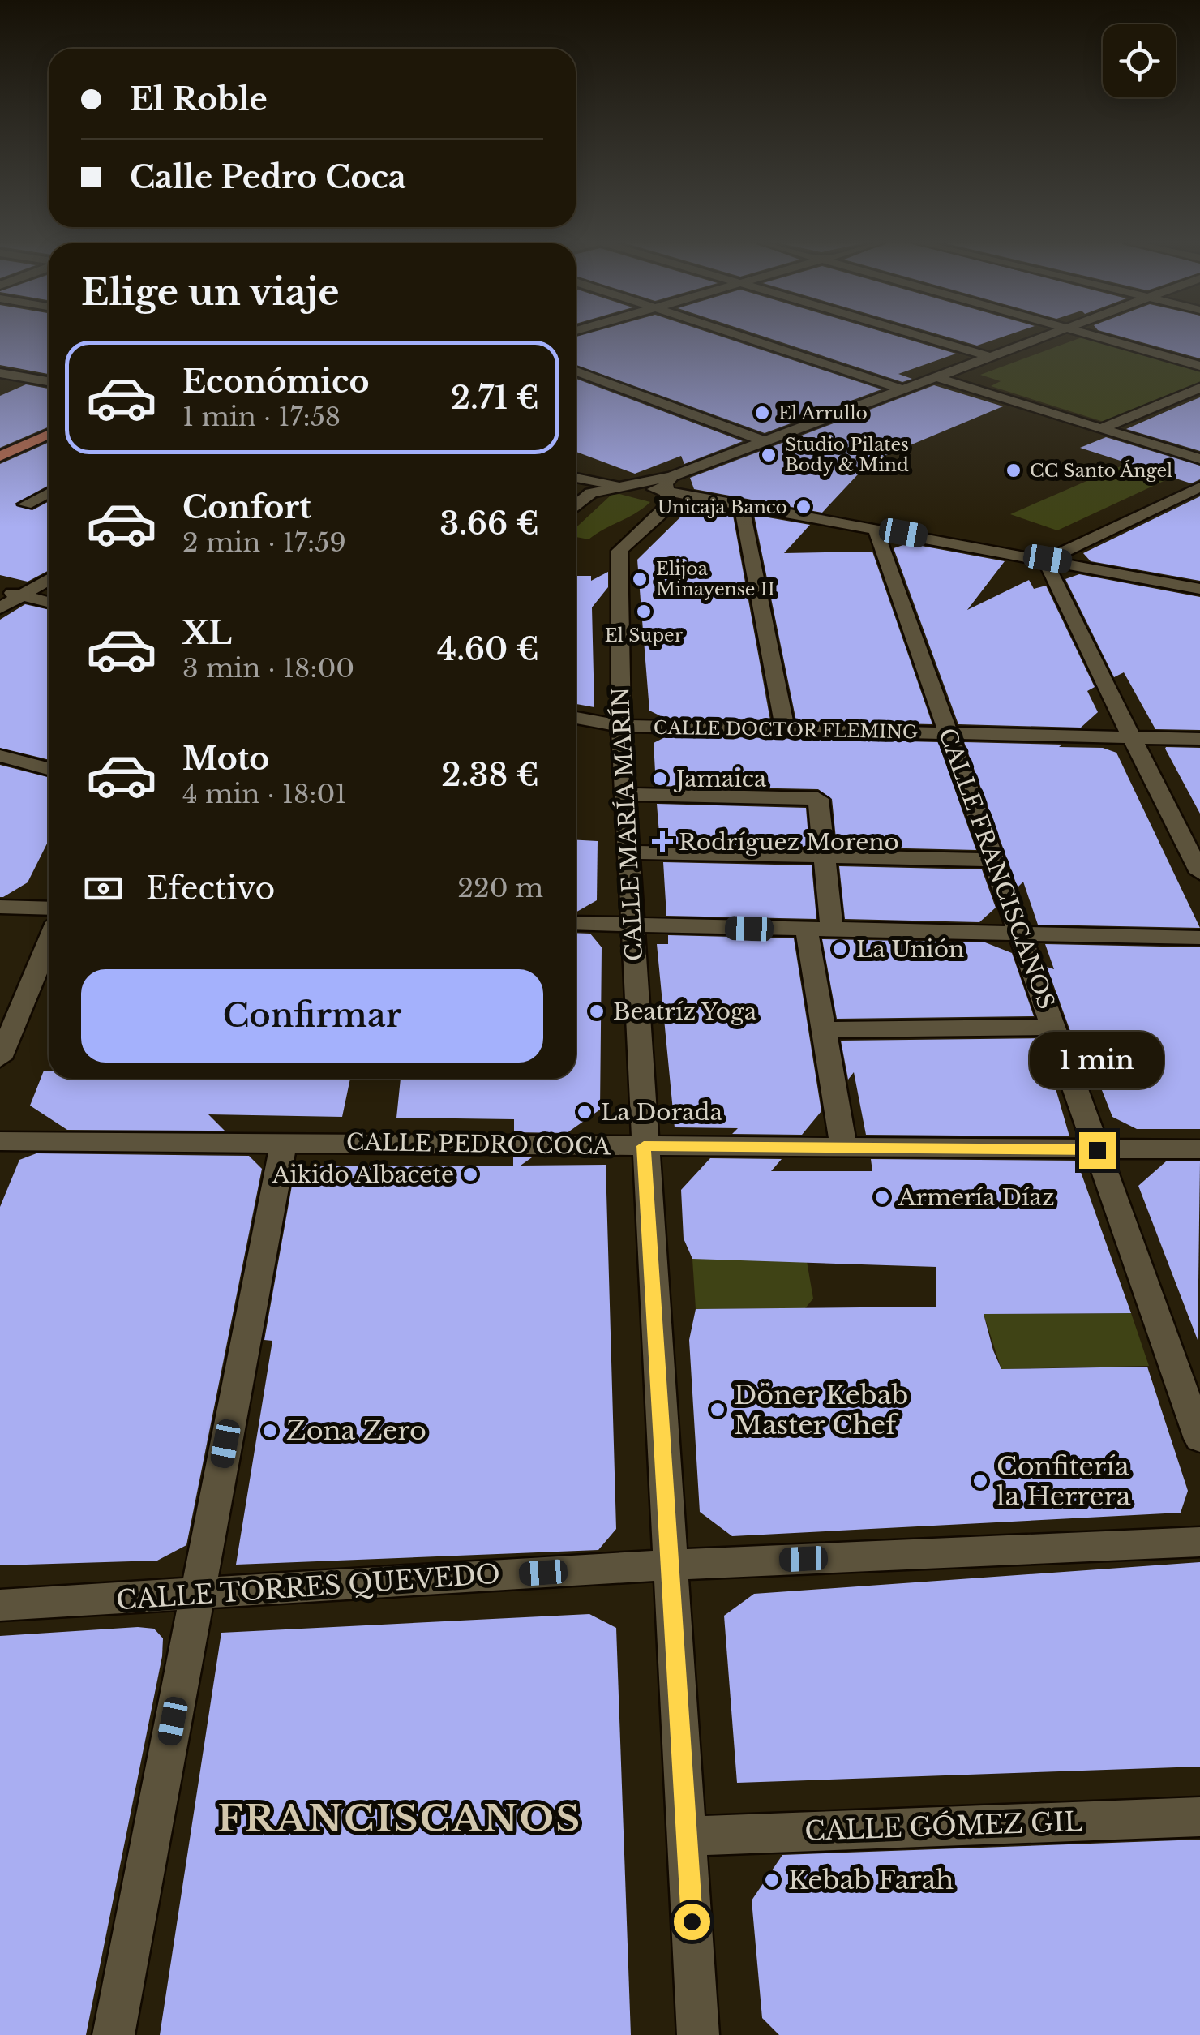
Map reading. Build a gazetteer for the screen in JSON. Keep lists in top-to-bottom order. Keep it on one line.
{"streets":{"street":["CALLE DOCTOR FLEMING","CALLE MARÍA MARÍN","CALLE FRANCISCANOS","CALLE PEDRO COCA","CALLE TORRES QUEVEDO","CALLE GÓMEZ GIL"]},"crossings":[["CALLE DOCTOR FLEMING","CALLE MARÍA MARÍN"],["CALLE DOCTOR FLEMING","CALLE FRANCISCANOS"],["CALLE MARÍA MARÍN","CALLE PEDRO COCA"],["CALLE MARÍA MARÍN","CALLE TORRES QUEVEDO"],["CALLE MARÍA MARÍN","CALLE GÓMEZ GIL"],["CALLE FRANCISCANOS","CALLE PEDRO COCA"]],"districts":["FRANCISCANOS"],"places":{"other":["El Arrullo","Studio Pilates Body & Mind","CC Santo Ángel","Unicaja Banco","Elijoa Minayense II","El Super","Jamaica","La Unión","Beatríz Yoga","La Dorada","Aikido Albacete","Armería Díaz","Döner Kebab Master Chef","Zona Zero","Confitería la Herrera","Kebab Farah"],"health":["Rodríguez Moreno"]},"page":{"banner":["El Roble","Calle Pedro Coca"],"heading":"Elige un viaje","list":[{"name":"Económico","note":"1 min · 17:58","value":"2.71 €"},{"name":"Confort","note":"2 min · 17:59","value":"3.66 €"},{"name":"XL","note":"3 min · 18:00","value":"4.60 €"},{"name":"Moto","note":"4 min · 18:01","value":"2.38 €"}],"pay":["Efectivo","220 m"],"buttons":"Confirmar","bubble":"1 min"}}
